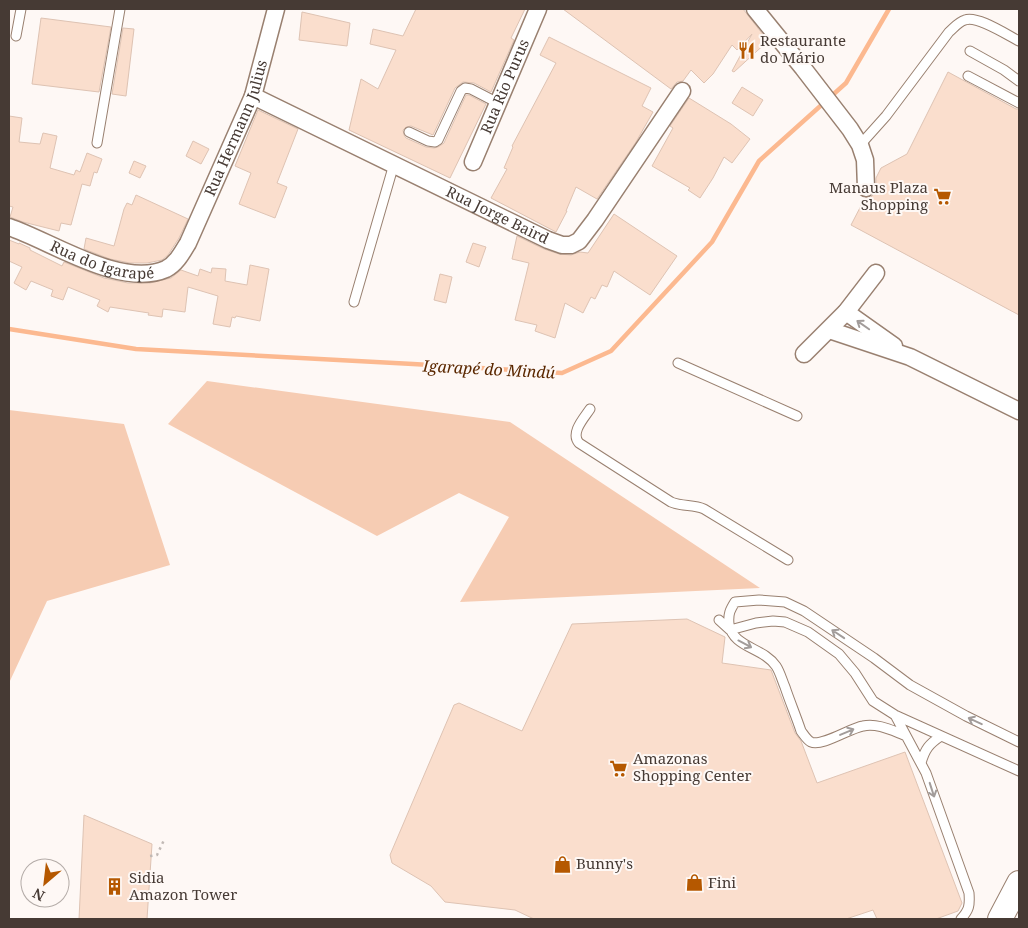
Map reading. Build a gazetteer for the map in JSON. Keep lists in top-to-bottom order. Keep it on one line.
{"streets":{"street":["Rua Rio Purus","Rua Hermann Julius","Rua Jorge Baird","Rua do Igarapé"]},"crossings":[["Rua Hermann Julius","Rua Jorge Baird"],["Rua Hermann Julius","Rua do Igarapé"]],"water":["Igarapé do Mindú"],"places":{"restaurant":["Restaurante do Mário"],"supermarket":["Manaus Plaza Shopping","Amazonas Shopping Center"],"shop":["Bunny's","Fini"],"building":["Sidia Amazon Tower"]},"north":"bottom left"}
